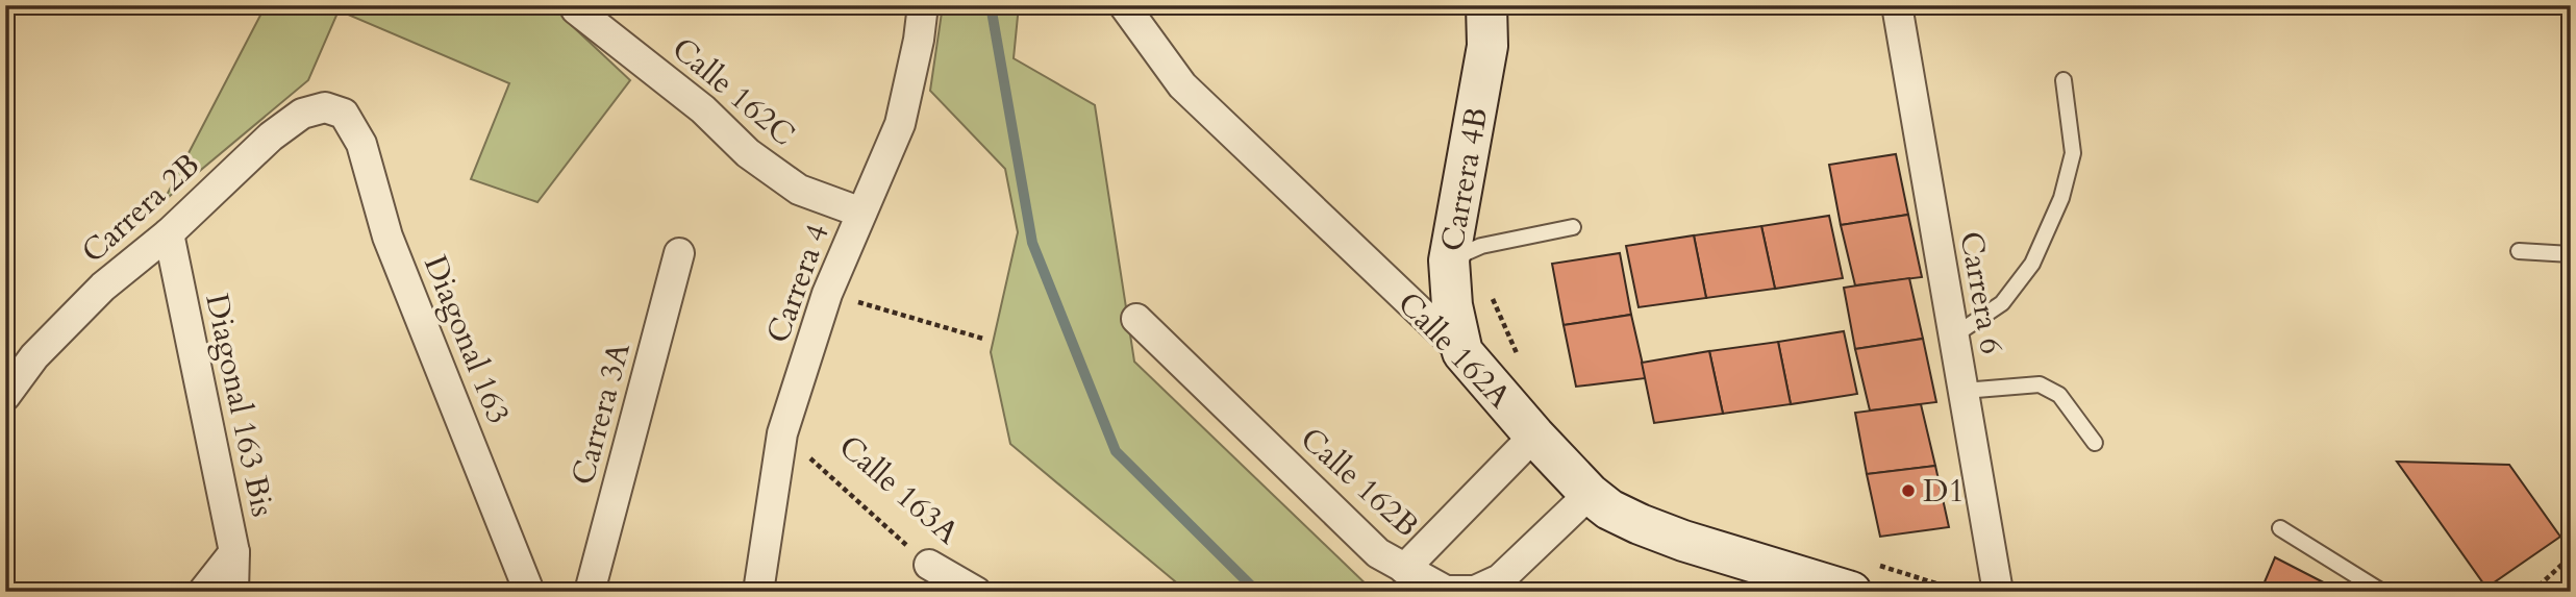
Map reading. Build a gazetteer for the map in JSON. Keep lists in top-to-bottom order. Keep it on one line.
{"streets":{"street":["Calle 162C","Carrera 4B","Carrera 2B","Carrera 4","Carrera 6","Diagonal 163","Calle 162A","Diagonal 163 Bis","Carrera 3A","Calle 162B","Calle 163A"]},"crossings":[["Calle 162C","Carrera 4"],["Carrera 4B","Calle 162A"],["Carrera 2B","Diagonal 163"],["Carrera 2B","Diagonal 163 Bis"],["Carrera 4","Calle 163A"],["Calle 162A","Calle 162B"]],"places":["D1"]}
